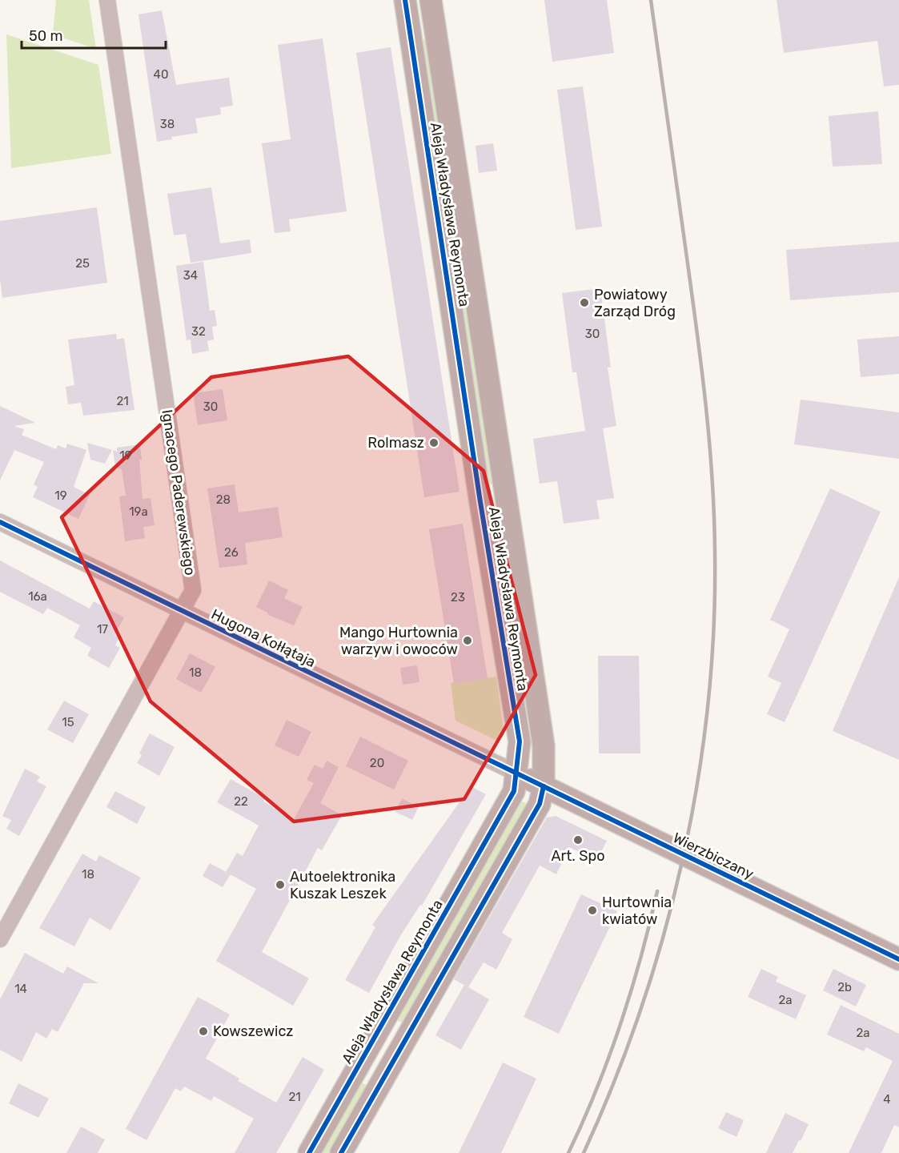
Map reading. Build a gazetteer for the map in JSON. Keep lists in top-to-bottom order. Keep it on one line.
{"streets":{"street":["Aleja Władysława Reymonta","Ignacego Paderewskiego","Hugona Kołłątaja","Wierzbiczany"]},"crossings":[["Aleja Władysława Reymonta","Hugona Kołłątaja"],["Aleja Władysława Reymonta","Wierzbiczany"],["Ignacego Paderewskiego","Hugona Kołłątaja"],["Hugona Kołłątaja","Wierzbiczany"]],"places":["Powiatowy Zarząd Dróg","Rolmasz","Mango Hurtownia warzyw i owoców","Art. Spo","Autoelektronika Kuszak Leszek","Hurtownia kwiatów","Kowszewicz"],"house_numbers":["40","38","25","34","32","30","21","30","19","19","28","19a","26","16a","23","17","18","15","20","22","18","2b","14","2a","2a","21","4"],"scale_bar":"50 m"}
